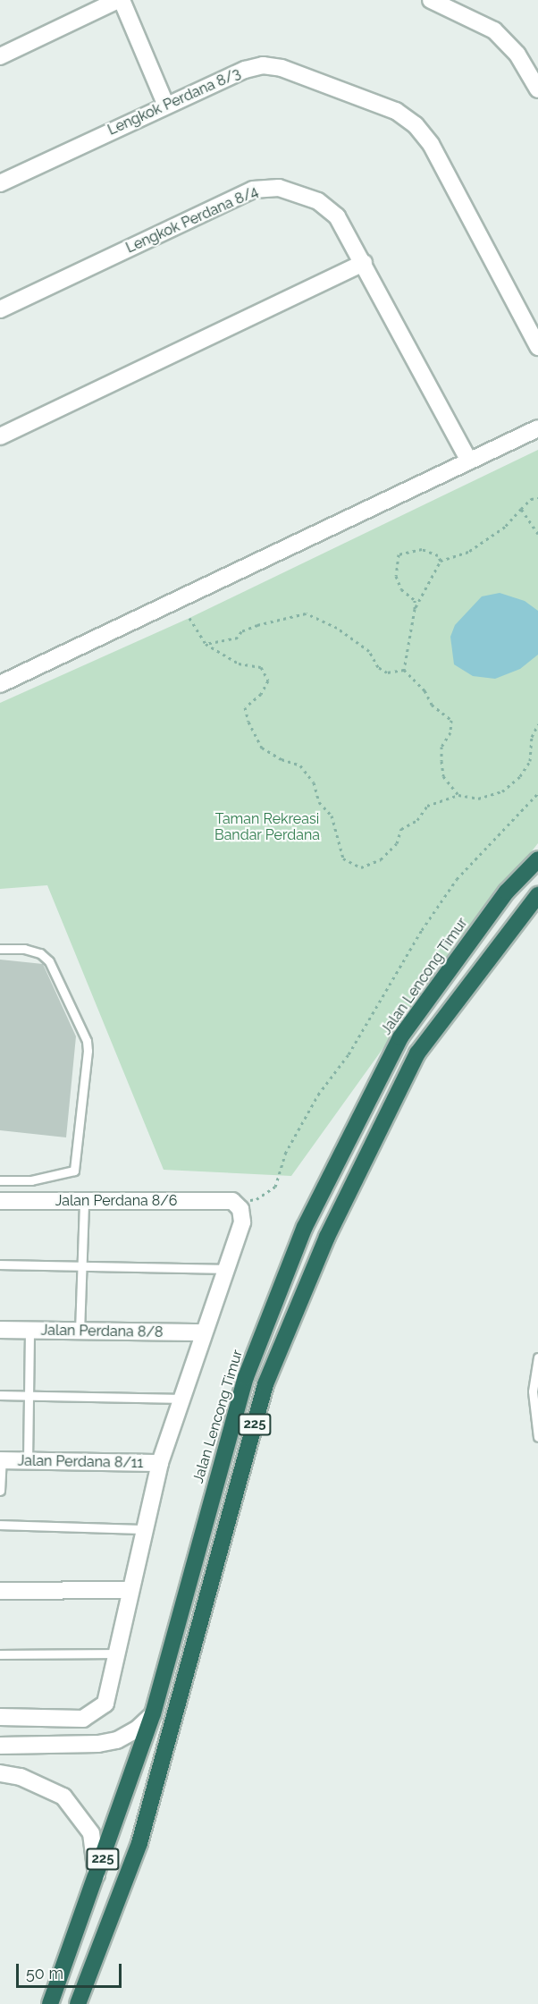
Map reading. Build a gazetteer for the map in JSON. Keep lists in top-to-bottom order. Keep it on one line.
{"streets":{"highway":["Jalan Lencong Timur","225"],"street":["Lengkok Perdana 8/3","Lengkok Perdana 8/4","Jalan Perdana 8/6","Jalan Perdana 8/8","Jalan Perdana 8/11"]},"parks":["Taman Rekreasi Bandar Perdana"],"scale_bar":"50 m"}
